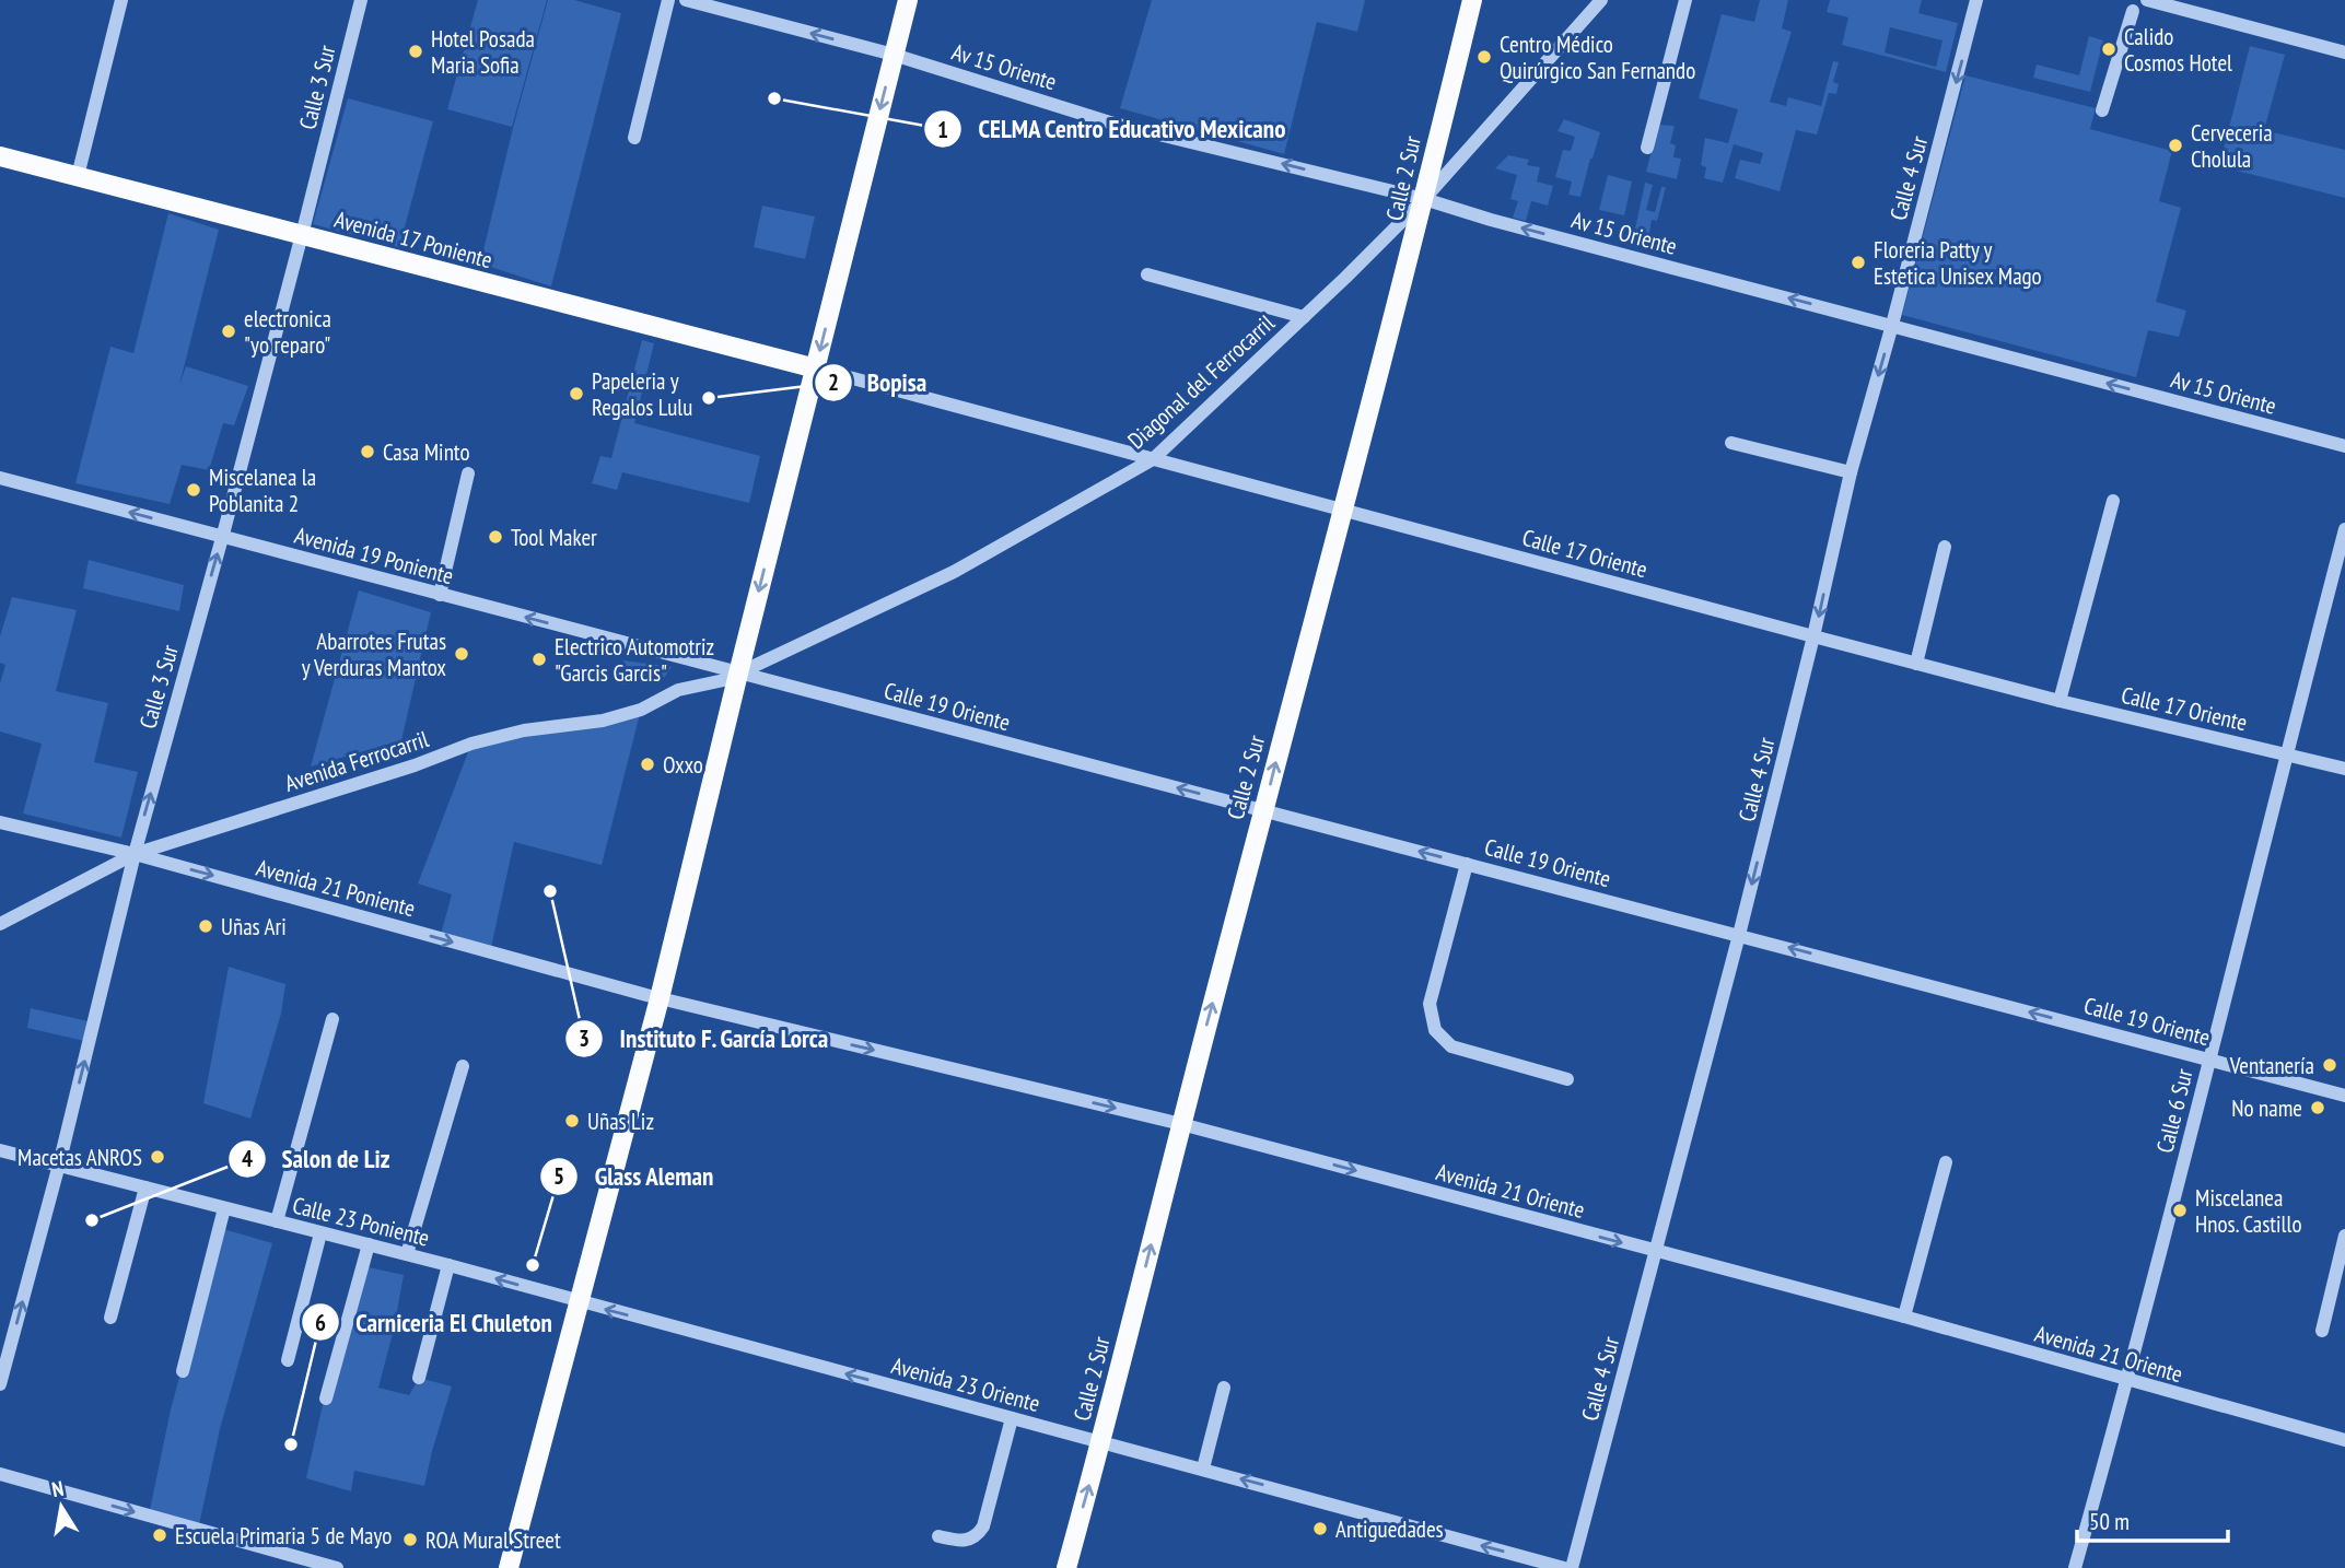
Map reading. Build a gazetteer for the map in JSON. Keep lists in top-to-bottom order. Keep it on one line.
{"streets":{"main road":["Calle 2 Sur","Avenida 17 Poniente"],"street":["Av 15 Oriente","Calle 3 Sur","Calle 4 Sur","Diagonal del Ferrocarril","Calle 17 Oriente","Avenida 19 Poniente","Calle 19 Oriente","Avenida Ferrocarril","Avenida 21 Poniente","Calle 6 Sur","Avenida 21 Oriente","Calle 23 Poniente","Avenida 23 Oriente"]},"crossings":[["Av 15 Oriente","Calle 2 Sur"],["Av 15 Oriente","Calle 4 Sur"],["Av 15 Oriente","Diagonal del Ferrocarril"],["Calle 3 Sur","Avenida 17 Poniente"],["Calle 3 Sur","Avenida 19 Poniente"],["Calle 3 Sur","Avenida Ferrocarril"],["Calle 3 Sur","Avenida 21 Poniente"],["Calle 3 Sur","Calle 23 Poniente"],["Calle 2 Sur","Diagonal del Ferrocarril"],["Calle 2 Sur","Calle 17 Oriente"],["Calle 2 Sur","Calle 19 Oriente"],["Calle 2 Sur","Avenida 21 Oriente"],["Calle 2 Sur","Avenida 23 Oriente"],["Calle 4 Sur","Calle 17 Oriente"],["Calle 4 Sur","Calle 19 Oriente"],["Calle 4 Sur","Avenida 21 Oriente"],["Avenida 17 Poniente","Calle 17 Oriente"],["Diagonal del Ferrocarril","Calle 17 Oriente"],["Diagonal del Ferrocarril","Avenida 19 Poniente"],["Diagonal del Ferrocarril","Calle 19 Oriente"],["Diagonal del Ferrocarril","Avenida Ferrocarril"],["Calle 17 Oriente","Calle 6 Sur"],["Avenida 19 Poniente","Calle 19 Oriente"],["Avenida 19 Poniente","Avenida Ferrocarril"],["Calle 19 Oriente","Avenida Ferrocarril"],["Calle 19 Oriente","Calle 6 Sur"],["Avenida Ferrocarril","Avenida 21 Poniente"],["Avenida 21 Poniente","Avenida 21 Oriente"],["Calle 6 Sur","Avenida 21 Oriente"],["Calle 23 Poniente","Avenida 23 Oriente"]],"one_way":["Av 15 Oriente","Calle 3 Sur","Calle 2 Sur","Calle 4 Sur","Avenida 19 Poniente","Calle 19 Oriente","Avenida 21 Poniente","Avenida 21 Oriente","Avenida 23 Oriente"],"places":["Calido Cosmos Hotel","Hotel Posada Maria Sofia","Centro Médico Quirúrgico San Fernando","CELMA Centro Educativo Mexicano","Cerveceria Cholula","Floreria Patty y Estetica Unisex Mago","electronica \"yo reparo\"","Papeleria y Regalos Lulu","Bopisa","Casa Minto","Miscelanea la Poblanita 2","Tool Maker","Abarrotes Frutas y Verduras Mantox","Electrico Automotriz \"Garcis Garcis\"","Oxxo","Instituto F. García Lorca","Uñas Ari","Ventanería","No name","Uñas Liz","Macetas ANROS","Miscelanea Hnos. Castillo","Salon de Liz","Glass Aleman","Carniceria El Chuleton","Antiguedades","Escuela Primaria 5 de Mayo","ROA Mural Street"],"scale_bar":"50 m","north":"top"}
